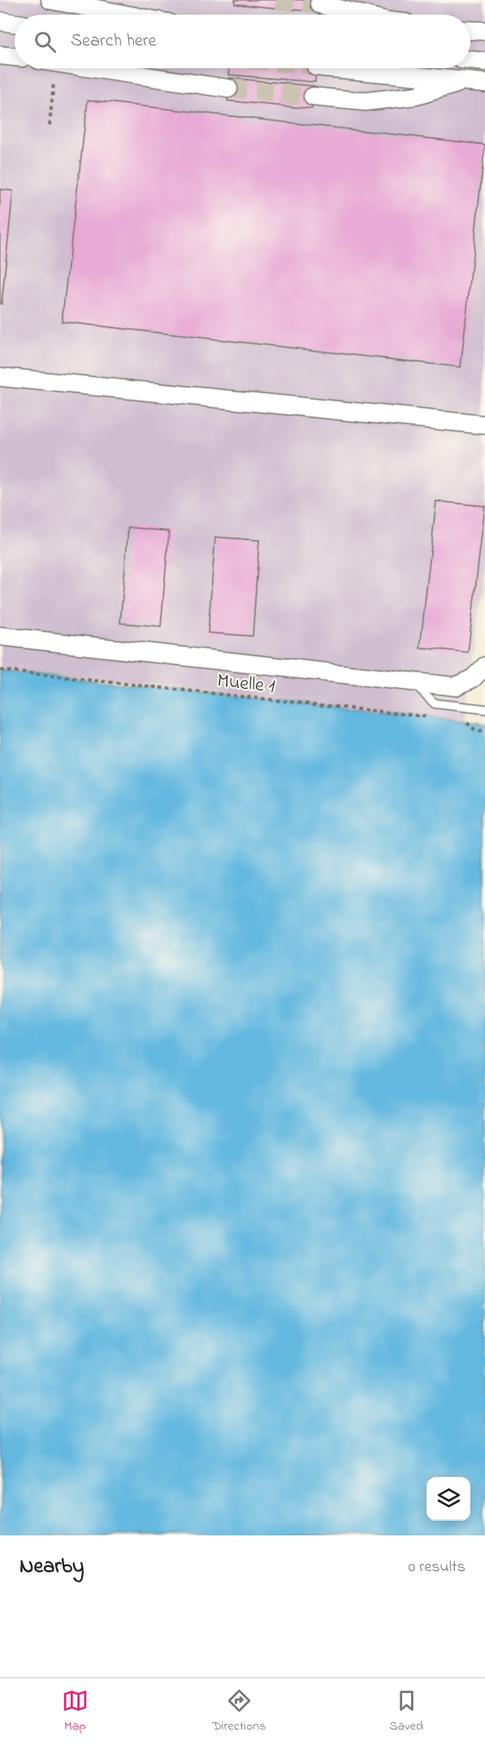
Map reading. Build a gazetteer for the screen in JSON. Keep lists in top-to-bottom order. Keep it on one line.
{"streets":{"path":["Muelle 1"]},"page":{"search":"Search here","heading":["Nearby","0 results"],"nav":["Map","Directions","Saved"]}}
